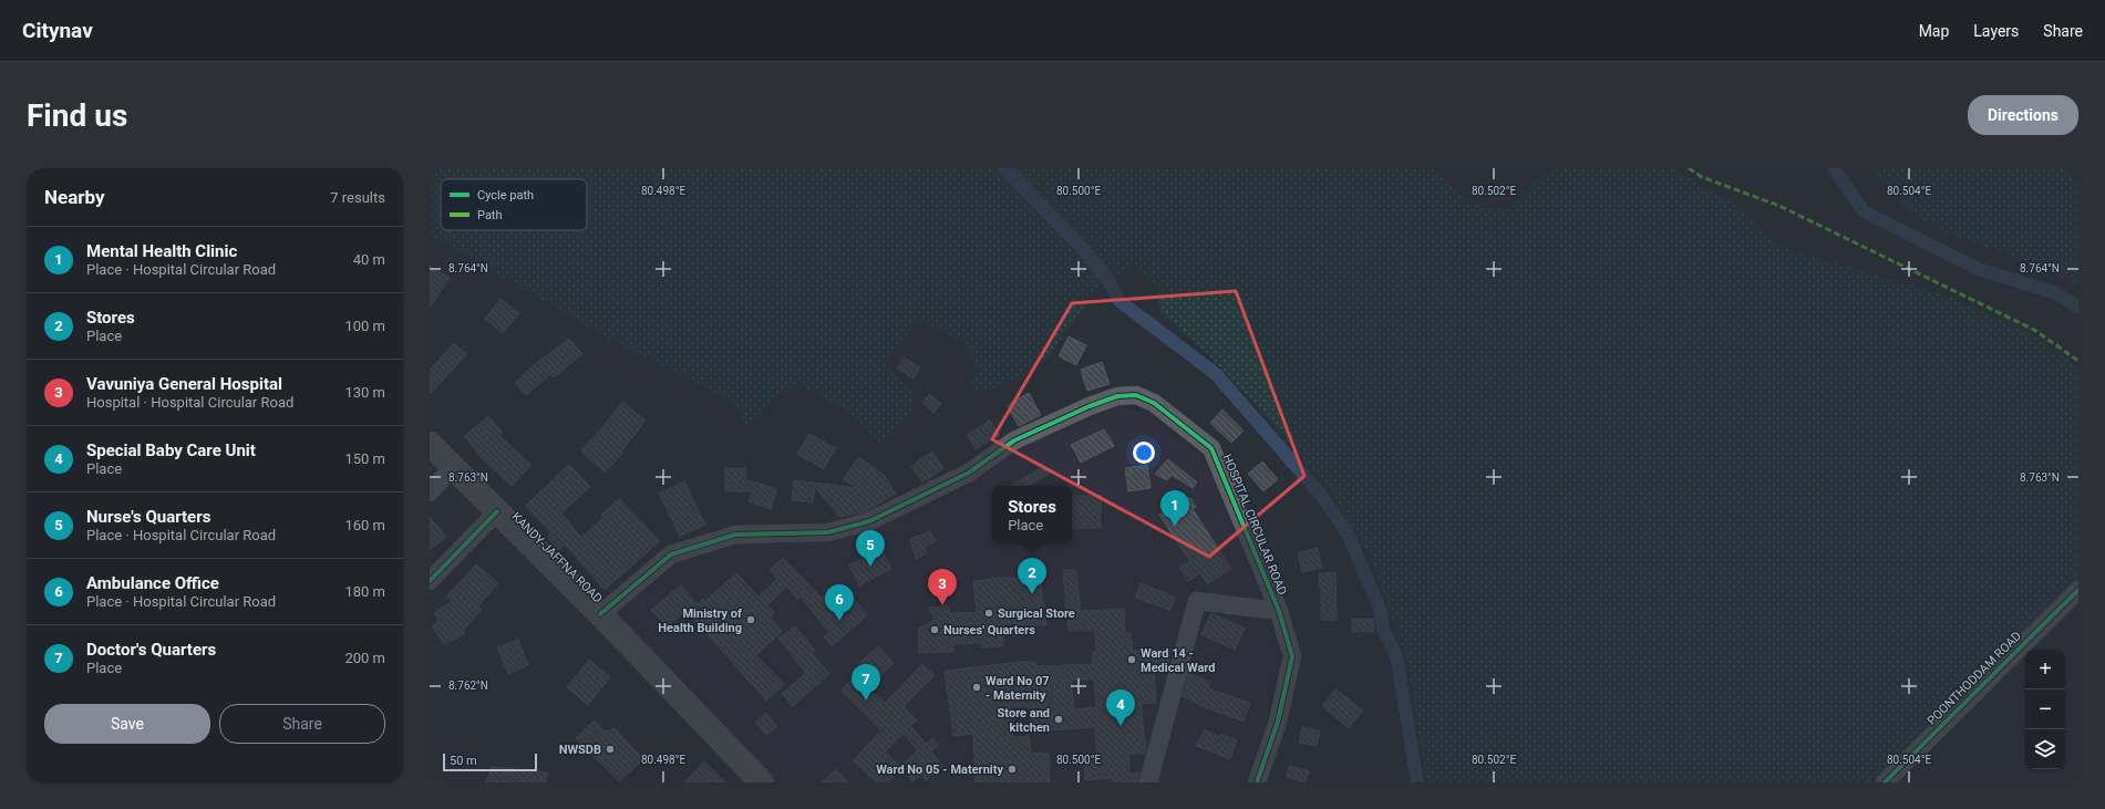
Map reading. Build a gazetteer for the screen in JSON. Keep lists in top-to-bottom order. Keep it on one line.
{"streets":{"highway":["KANDY-JAFFNA ROAD"],"street":["HOSPITAL CIRCULAR ROAD","POONTHODDAM ROAD"]},"crossings":[["HOSPITAL CIRCULAR ROAD","KANDY-JAFFNA ROAD"]],"places":["Surgical Store","Ministry of Health Building","Nurses' Quarters","Ward 14 - Medical Ward","Ward No 07 - Maternity","Store and kitchen","NWSDB","Ward No 05 - Maternity"],"legend":["Cycle path","Path"],"scale_bar":"50 m","page":{"header":"Citynav","nav":["Map","Layers","Share"],"buttons":["Directions",["Save","Share"]],"title":"Find us","heading":["Nearby","7 results"],"list":[{"mark":"1","name":"Mental Health Clinic","note":"Place · Hospital Circular Road","value":"40 m"},{"mark":"2","name":"Stores","note":"Place","value":"100 m"},{"mark":"3","name":"Vavuniya General Hospital","note":"Hospital · Hospital Circular Road","value":"130 m"},{"mark":"4","name":"Special Baby Care Unit","note":"Place","value":"150 m"},{"mark":"5","name":"Nurse's Quarters","note":"Place · Hospital Circular Road","value":"160 m"},{"mark":"6","name":"Ambulance Office","note":"Place · Hospital Circular Road","value":"180 m"},{"mark":"7","name":"Doctor's Quarters","note":"Place","value":"200 m"}],"popup":["Stores","Place"],"pins":["1","5","2","3","6","7","4"],"map_buttons":["+","−"],"scale":"50 m"},"coordinates":["80.498°E","80.500°E","80.502°E","80.504°E","8.764°N","8.763°N","8.762°N"]}
